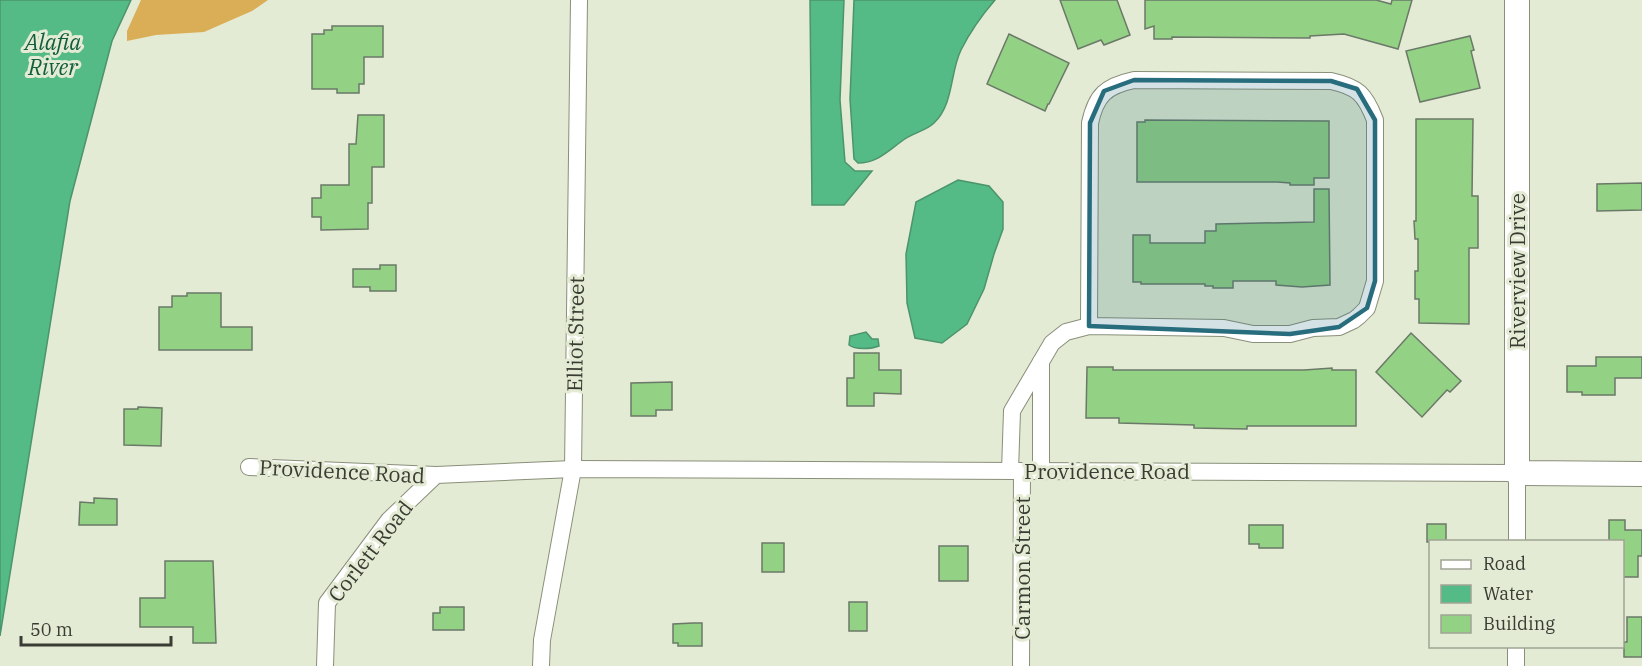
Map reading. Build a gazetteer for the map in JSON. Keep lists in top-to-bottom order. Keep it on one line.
{"streets":{"street":["Riverview Drive","Elliot Street","Providence Road","Corlett Road","Carmon Street"]},"crossings":[["Riverview Drive","Providence Road"],["Elliot Street","Providence Road"],["Providence Road","Corlett Road"],["Providence Road","Carmon Street"]],"water":["Alafia River"],"legend":["Road","Water","Building"],"scale_bar":"50 m"}
